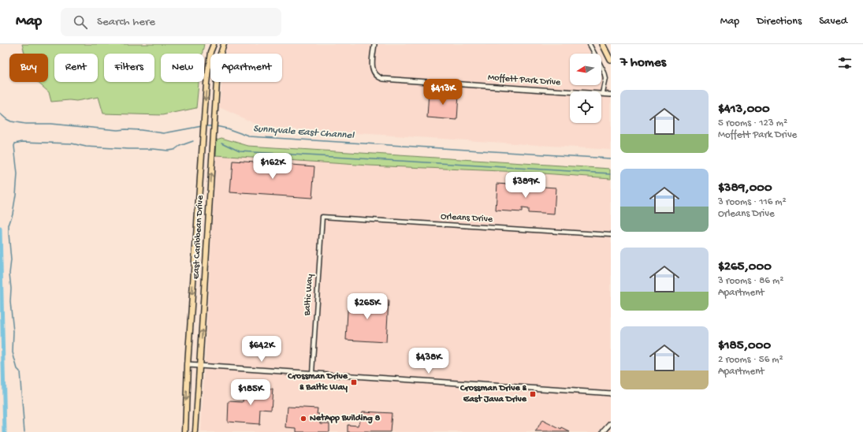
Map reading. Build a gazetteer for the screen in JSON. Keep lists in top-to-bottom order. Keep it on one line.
{"streets":{"main road":["East Caribbean Drive"],"street":["Moffett Park Drive","Orleans Drive","Baltic Way"]},"crossings":[["Orleans Drive","Baltic Way"]],"water":["Sunnyvale East Channel"],"places":{"transit":["Crossman Drive & Baltic Way","Crossman Drive & East Java Drive"],"other":["NetApp Building 8"]},"north":"left","page":{"header":"Map","search":"Search here","nav":["Map","Directions","Saved"],"heading":"7 homes","chip":["Buy","Rent","Filters","New","Apartment"],"price":["$413K","$162K","$389K","$265K","$642K","$438K","$185K"],"list":[{"name":"$413,000","note":"5 rooms · 123 m² · Moffett Park Drive"},{"name":"$389,000","note":"3 rooms · 116 m² · Orleans Drive"},{"name":"$265,000","note":"3 rooms · 86 m² · Apartment"},{"name":"$185,000","note":"2 rooms · 56 m² · Apartment"}]}}
